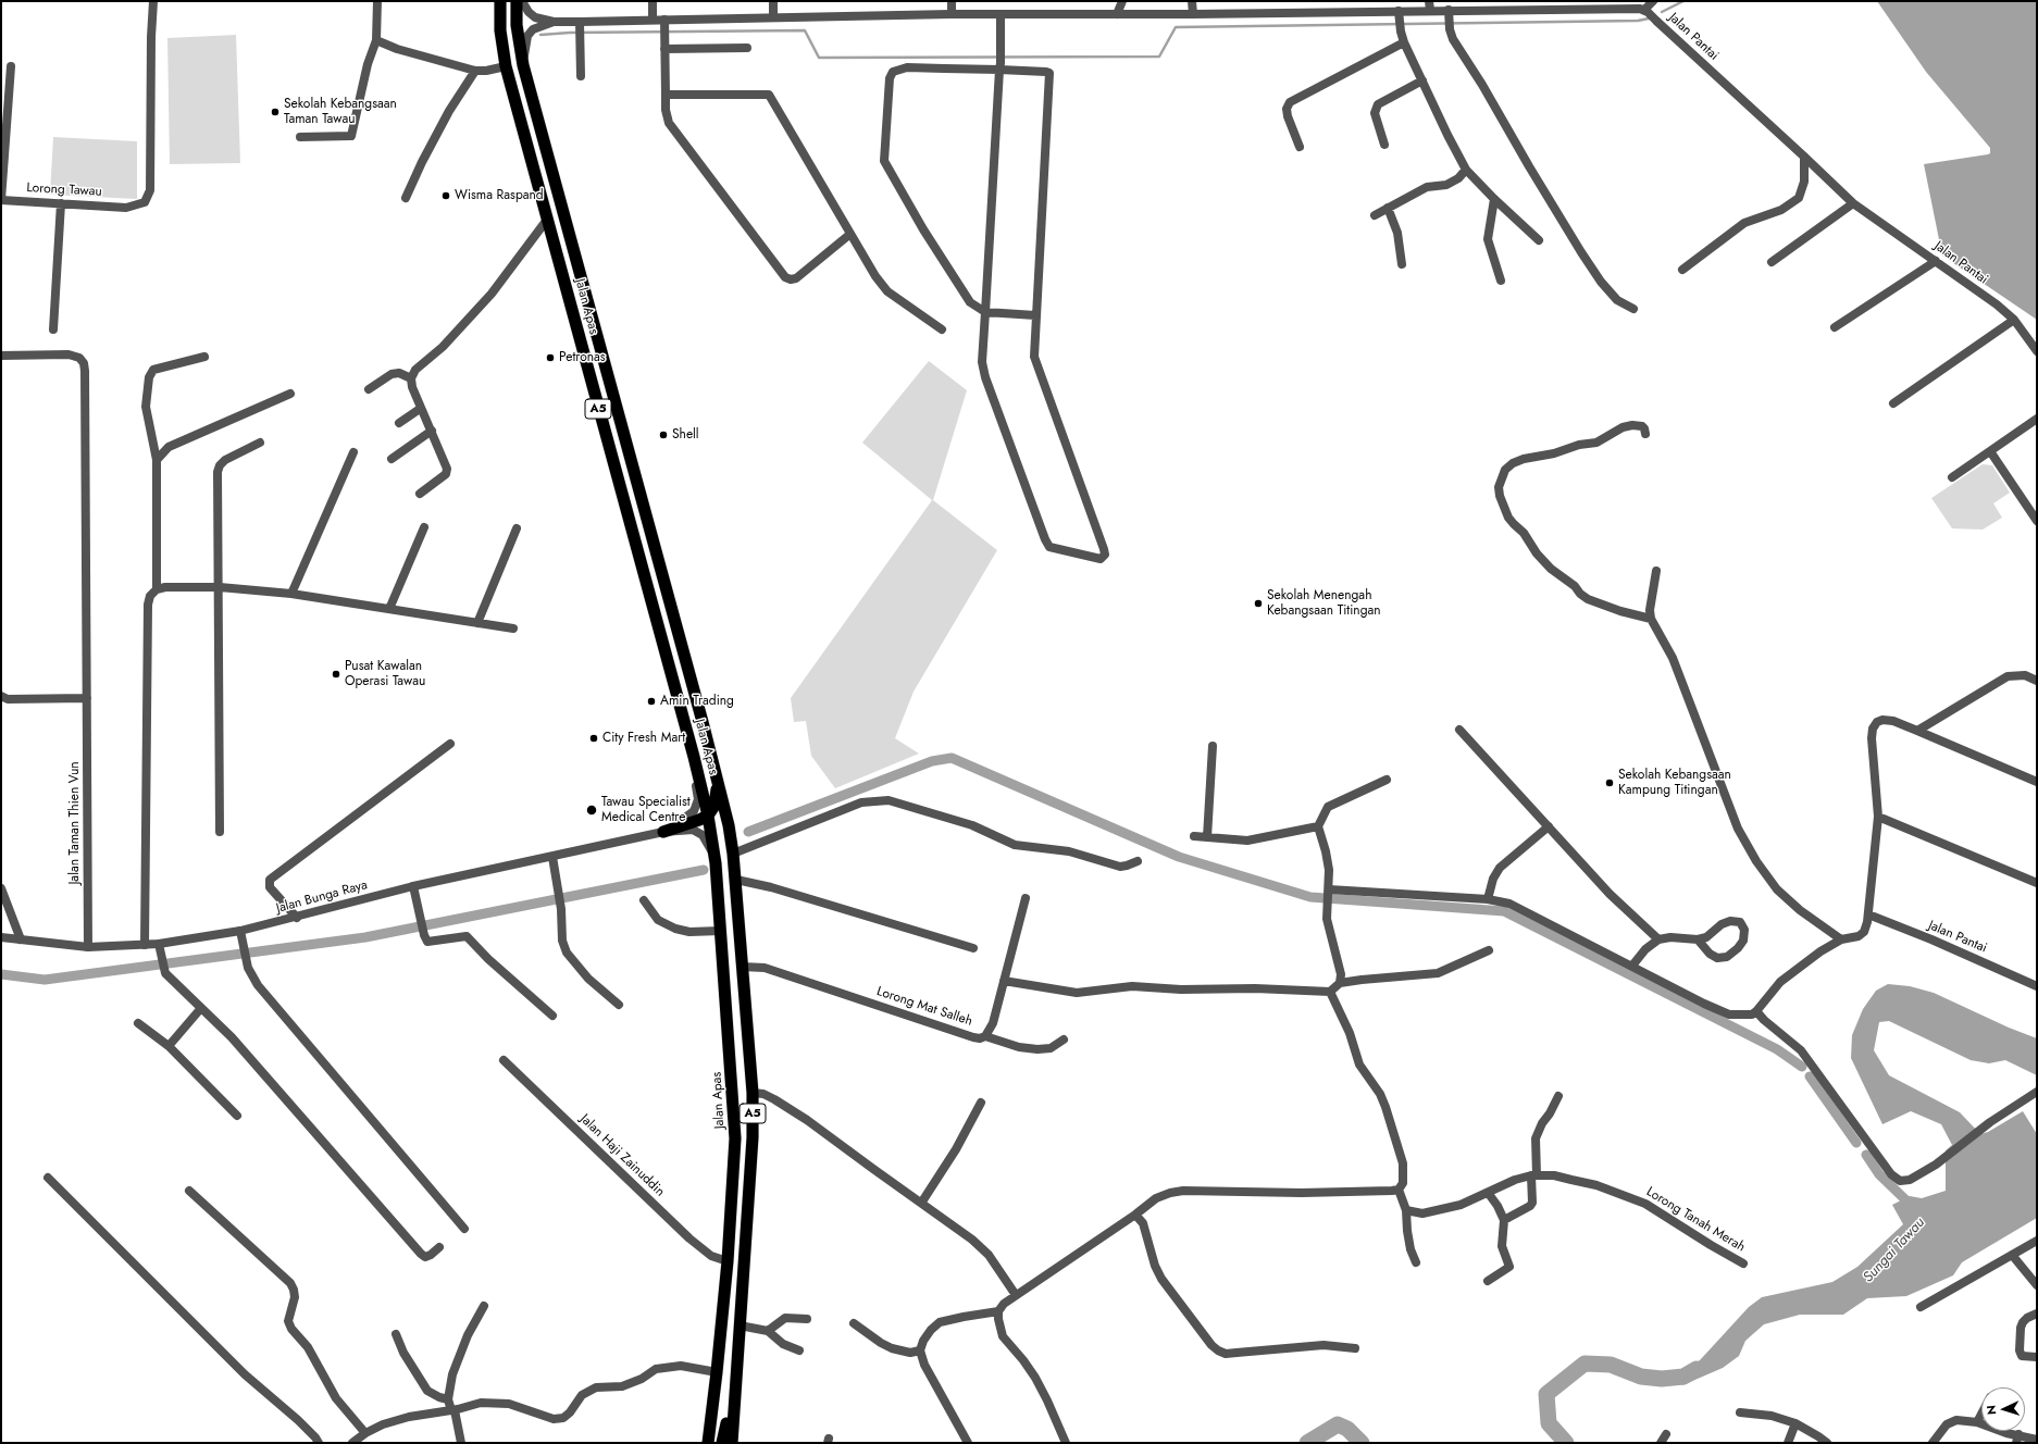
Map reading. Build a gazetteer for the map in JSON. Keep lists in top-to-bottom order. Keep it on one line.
{"streets":{"highway":["Jalan Apas","A5"],"street":["Jalan Pantai","Lorong Tawau","Jalan Taman Thien Vun","Jalan Bunga Raya","Lorong Mat Salleh","Jalan Haji Zainuddin","Lorong Tanah Merah"]},"crossings":[["Jalan Apas","Lorong Mat Salleh"],["Jalan Apas","Jalan Haji Zainuddin"],["Jalan Taman Thien Vun","Jalan Bunga Raya"]],"water":["Sungai Tawau"],"places":["Sekolah Kebangsaan Taman Tawau","Wisma Raspand","Petronas","Shell","Sekolah Menengah Kebangsaan Titingan","Pusat Kawalan Operasi Tawau","Amin Trading","City Fresh Mart","Sekolah Kebangsaan Kampung Titingan","Tawau Specialist Medical Centre"],"north":"left"}
